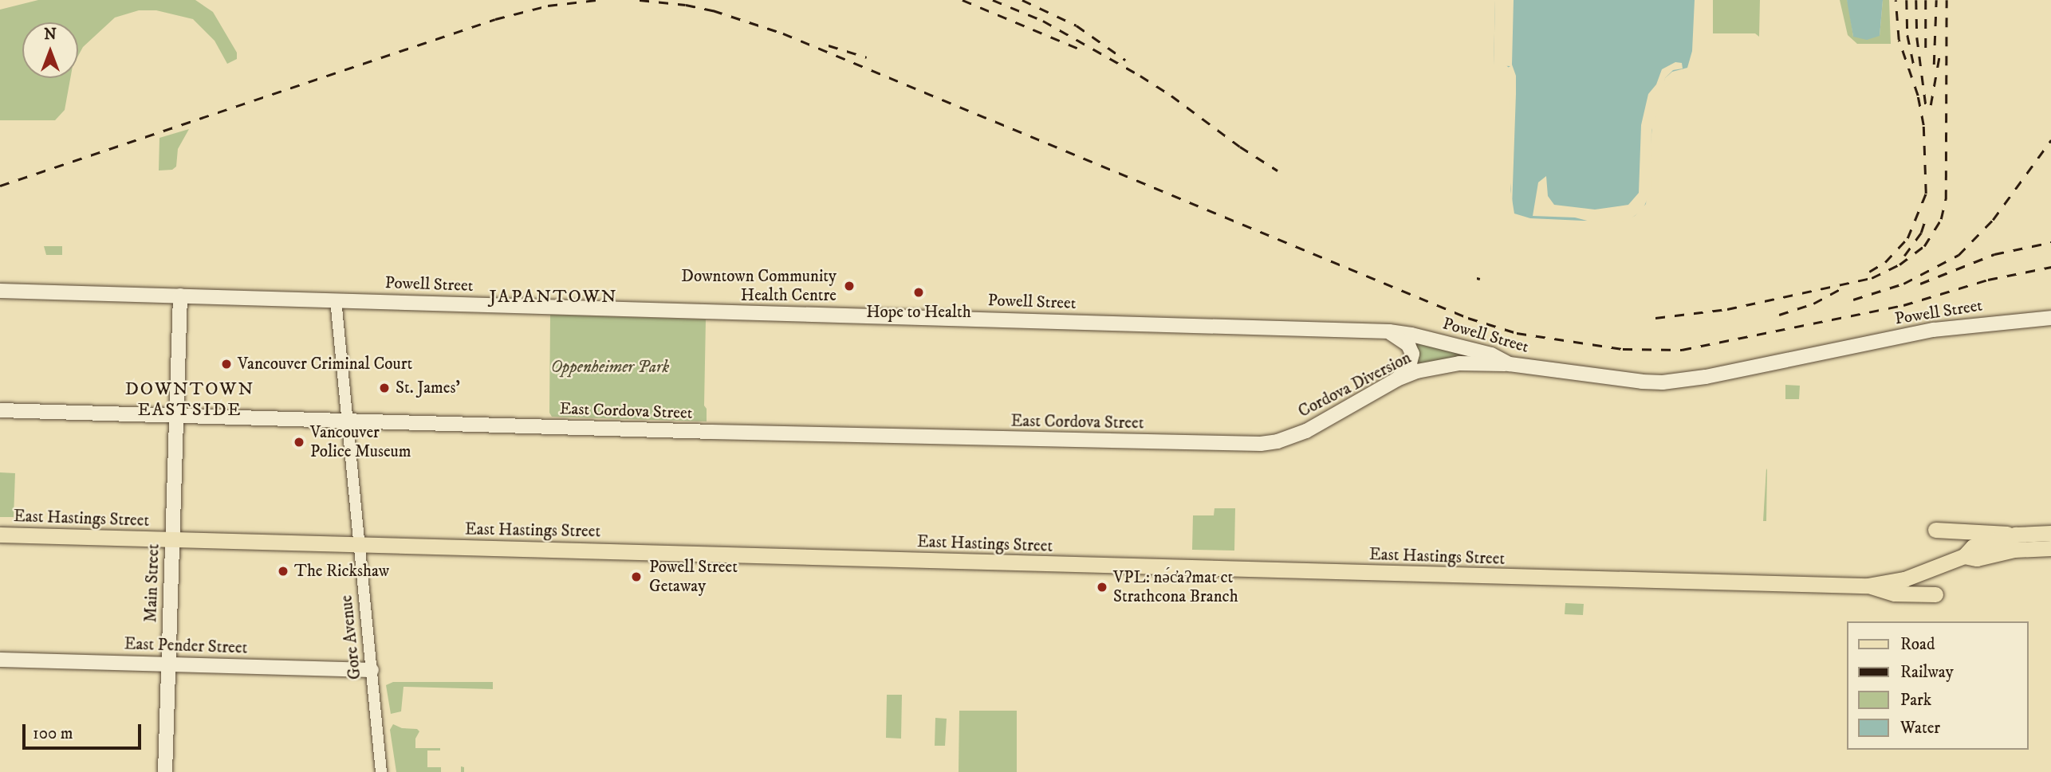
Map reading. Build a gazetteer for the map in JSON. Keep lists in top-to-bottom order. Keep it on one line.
{"streets":{"main road":["Powell Street","Cordova Diversion","East Cordova Street","East Hastings Street","Main Street","East Pender Street"],"street":["Gore Avenue"]},"crossings":[["Powell Street","Cordova Diversion"],["Powell Street","Main Street"],["Powell Street","Gore Avenue"],["Cordova Diversion","East Cordova Street"],["East Cordova Street","Main Street"],["East Cordova Street","Gore Avenue"],["East Hastings Street","Main Street"],["East Hastings Street","Gore Avenue"],["Main Street","East Pender Street"],["Gore Avenue","East Pender Street"]],"districts":["JAPANTOWN","DOWNTOWN EASTSIDE"],"parks":["Oppenheimer Park"],"places":["Downtown Community Health Centre","Hope to Health","Vancouver Criminal Court","St. James'","Vancouver Police Museum","The Rickshaw","Powell Street Getaway","VPL: nə́c̓aʔmat ct Strathcona Branch"],"legend":["Road","Railway","Park","Water"],"scale_bar":"100 m","north":"top"}
